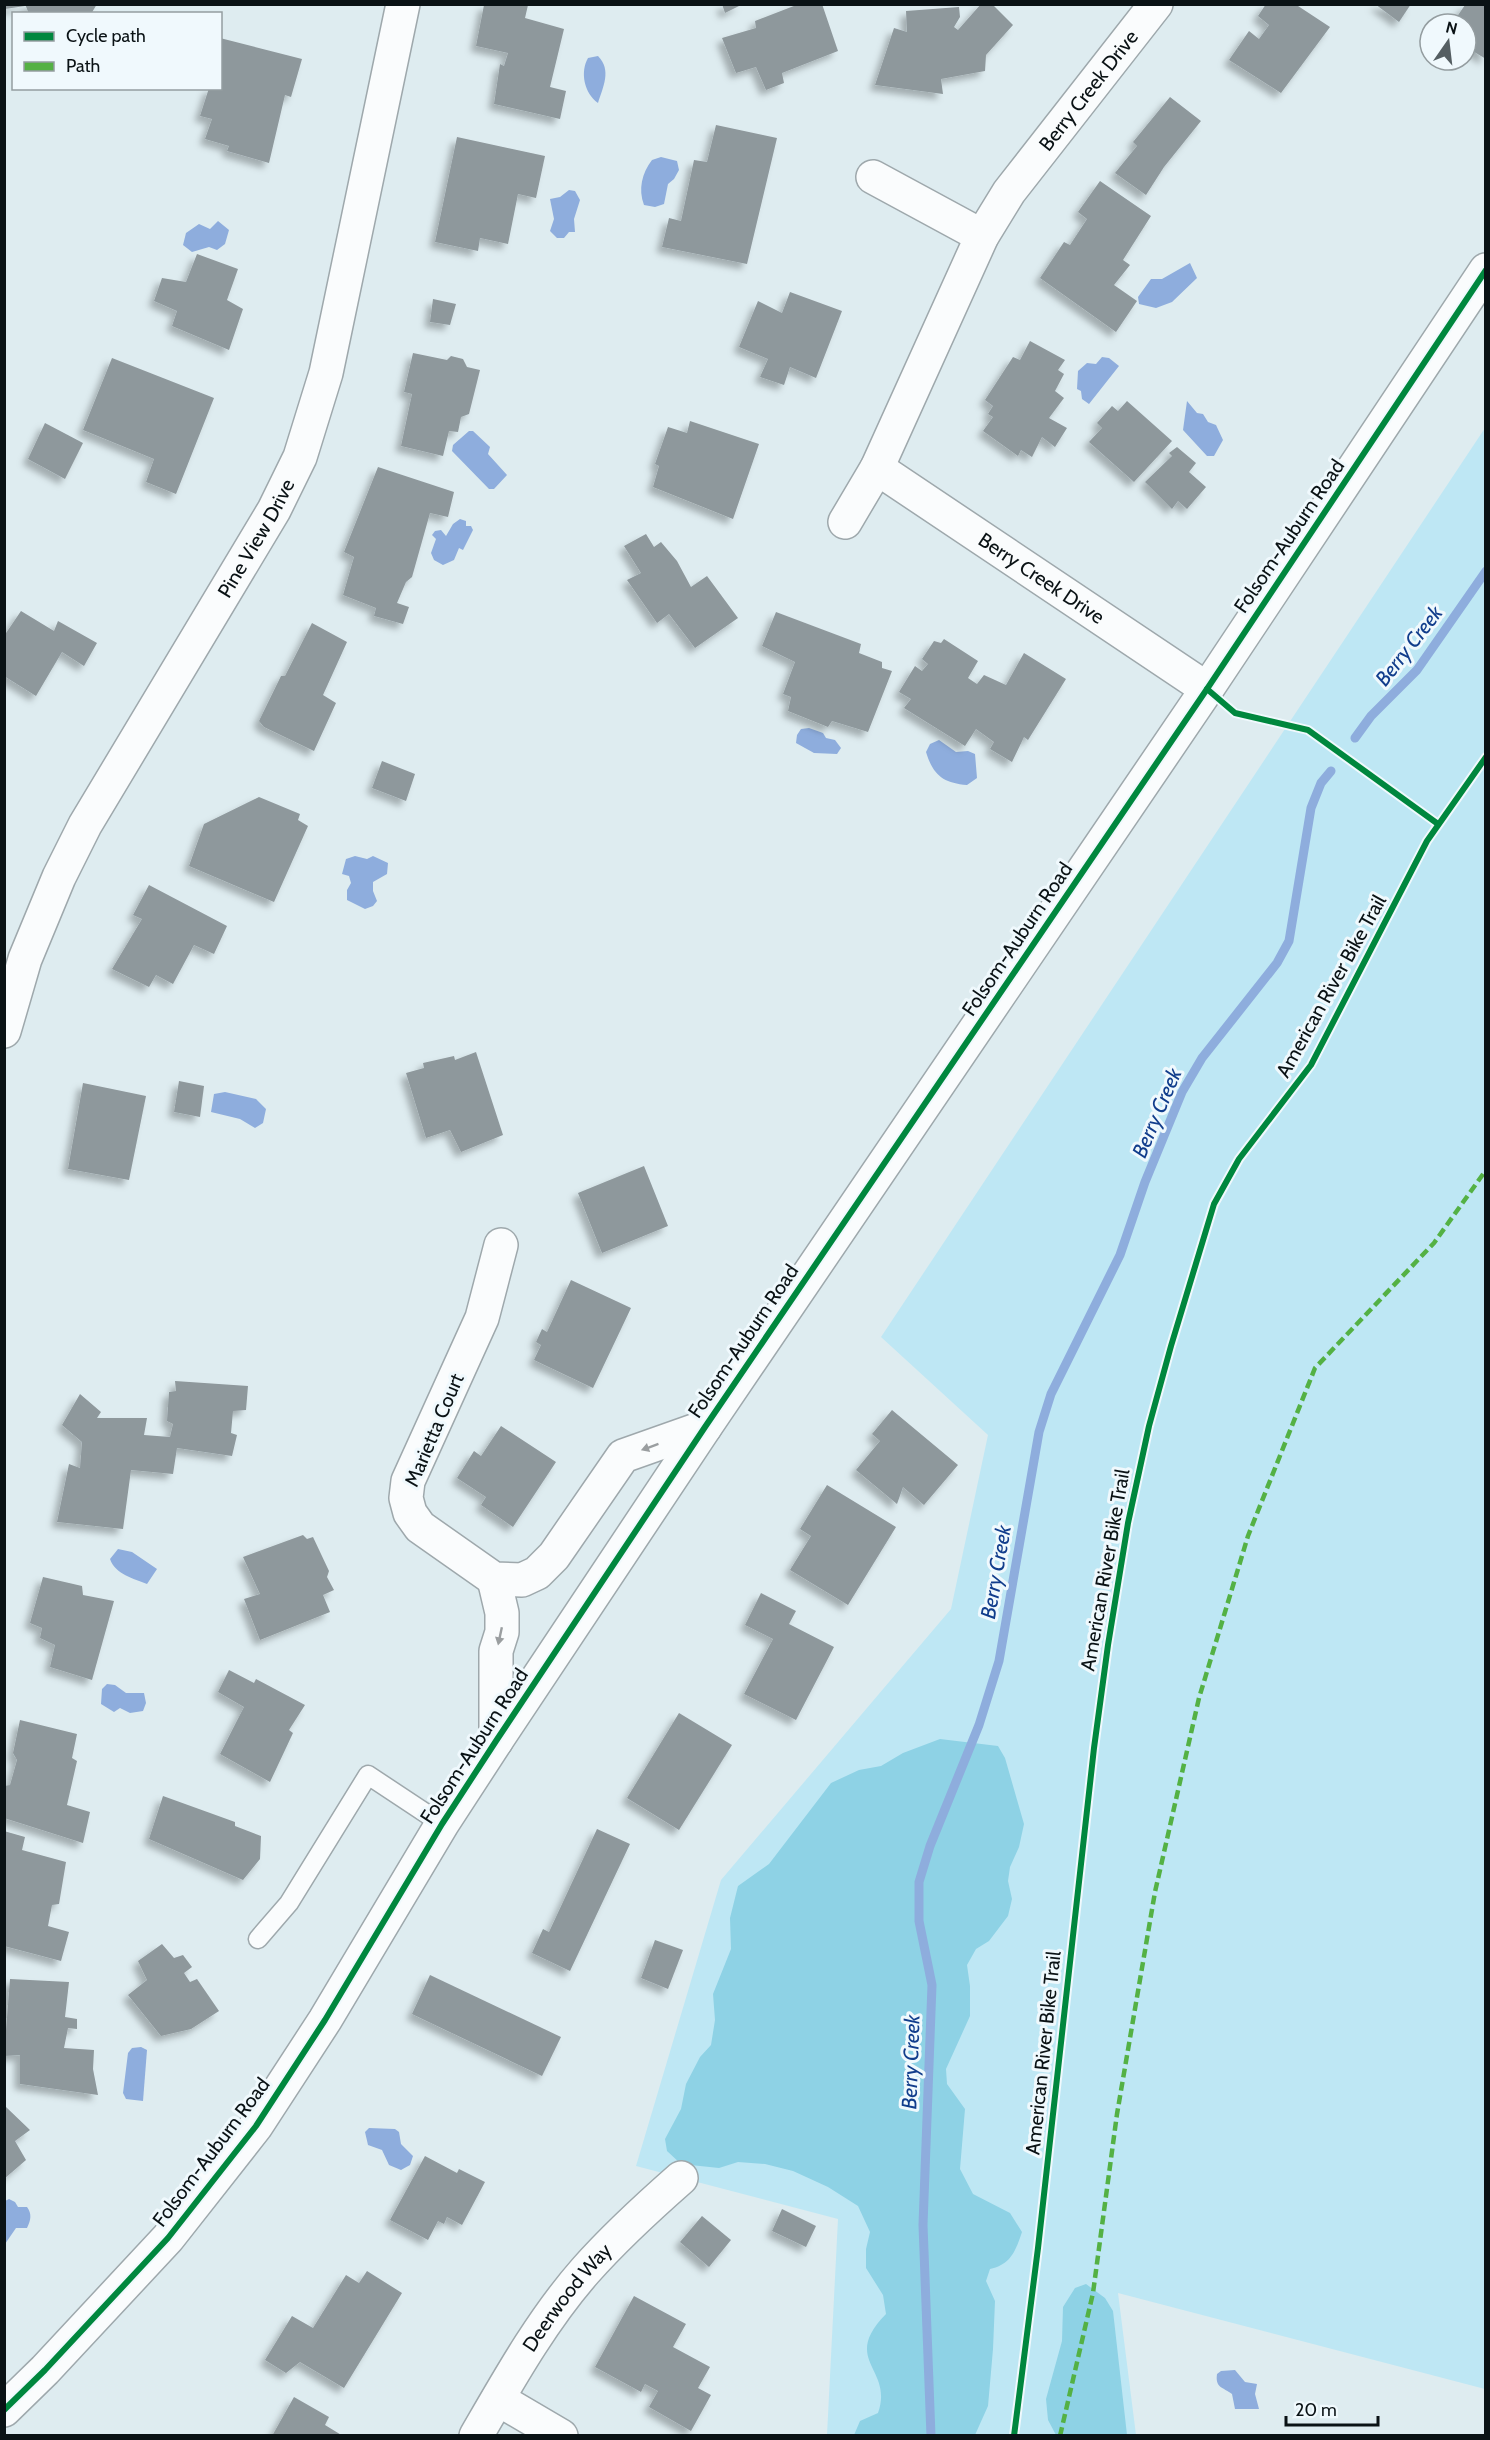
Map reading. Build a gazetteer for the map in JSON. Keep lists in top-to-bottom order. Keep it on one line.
{"streets":{"street":["Berry Creek Drive","Folsom-Auburn Road","Pine View Drive","Marietta Court","Deerwood Way"],"cycle path":["American River Bike Trail"]},"crossings":[["Berry Creek Drive","Folsom-Auburn Road"]],"water":["Berry Creek"],"legend":["Cycle path","Path"],"scale_bar":"20 m","north":"top"}
